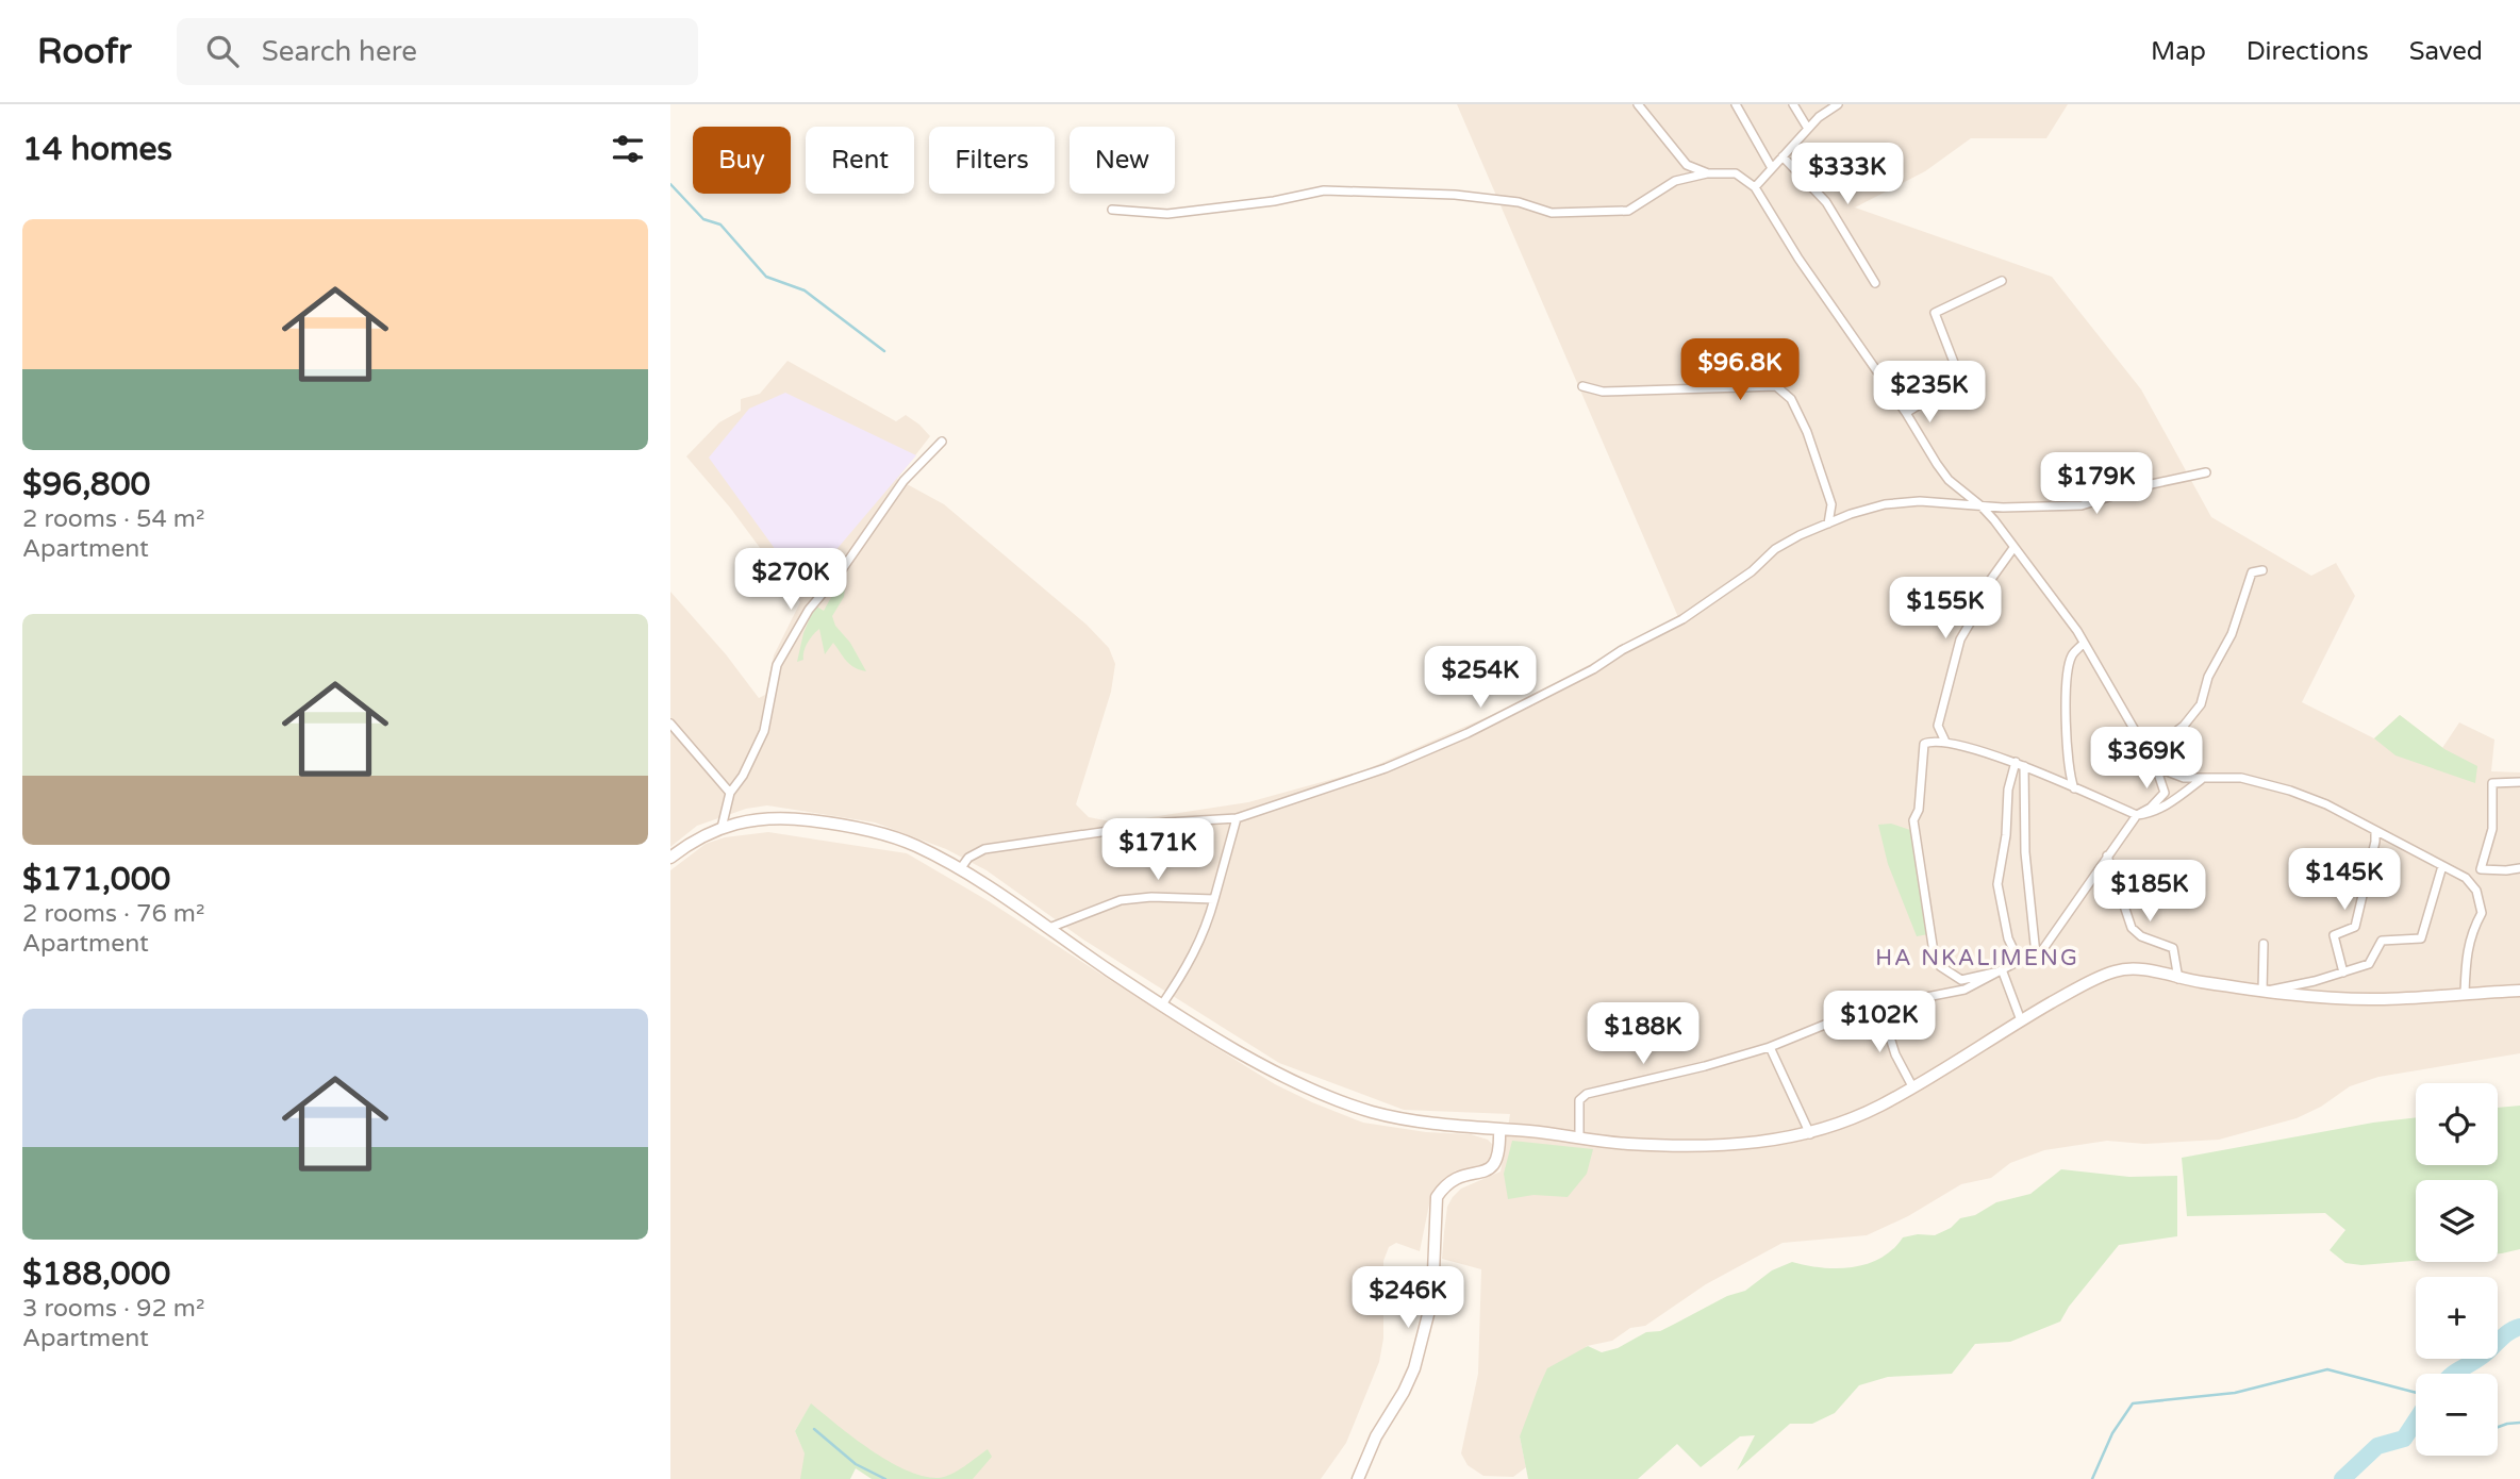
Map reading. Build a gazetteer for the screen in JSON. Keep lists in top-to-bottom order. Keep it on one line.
{"districts":["HA NKALIMENG"],"page":{"header":"Roofr","search":"Search here","nav":["Map","Directions","Saved"],"heading":"14 homes","chip":["Buy","Rent","Filters","New"],"price":["$333K","$96.8K","$235K","$179K","$270K","$155K","$254K","$369K","$171K","$145K","$185K","$102K","$188K","$246K"],"list":[{"name":"$96,800","note":"2 rooms · 54 m² · Apartment"},{"name":"$171,000","note":"2 rooms · 76 m² · Apartment"},{"name":"$188,000","note":"3 rooms · 92 m² · Apartment"}],"map_buttons":["+","−"]}}
